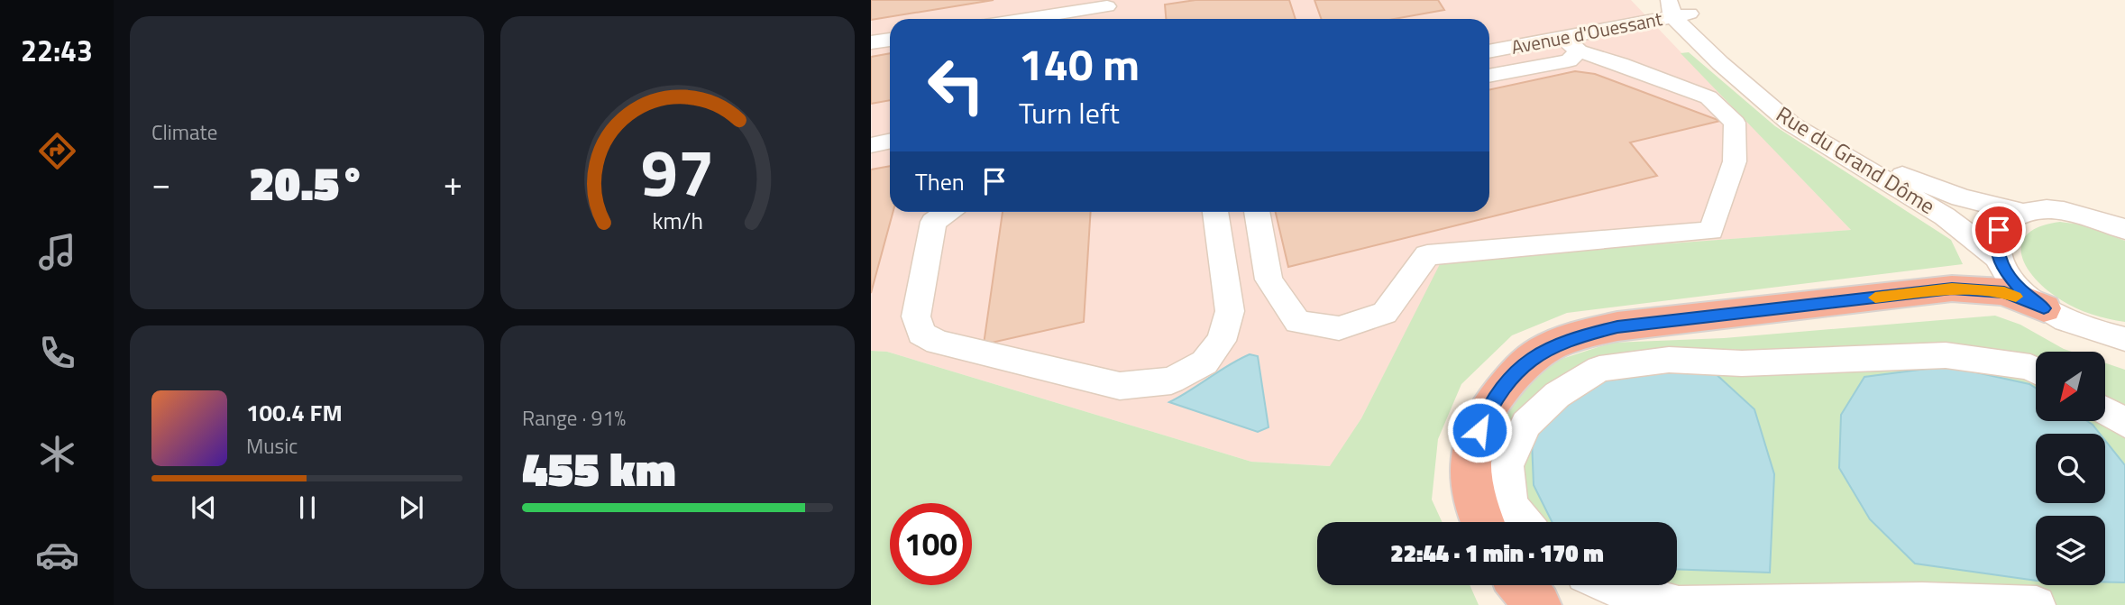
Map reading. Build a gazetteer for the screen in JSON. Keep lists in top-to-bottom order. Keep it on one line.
{"streets":{"street":["Avenue d'Ouessant","Rue du Grand Dôme"]},"crossings":[["Avenue d'Ouessant","Rue du Grand Dôme"]],"north":"bottom left","page":{"tabs":"22:43","tile":["Climate",["Range · 91%","455 km"]],"turn":["140 m","Turn left"],"then":"Then","heat":["−","20.5°","+"],"song":["100.4 FM","Music"],"limit":"100","trip":"22:44 · 1 min · 170 m","gauge":["97","km/h"]}}
